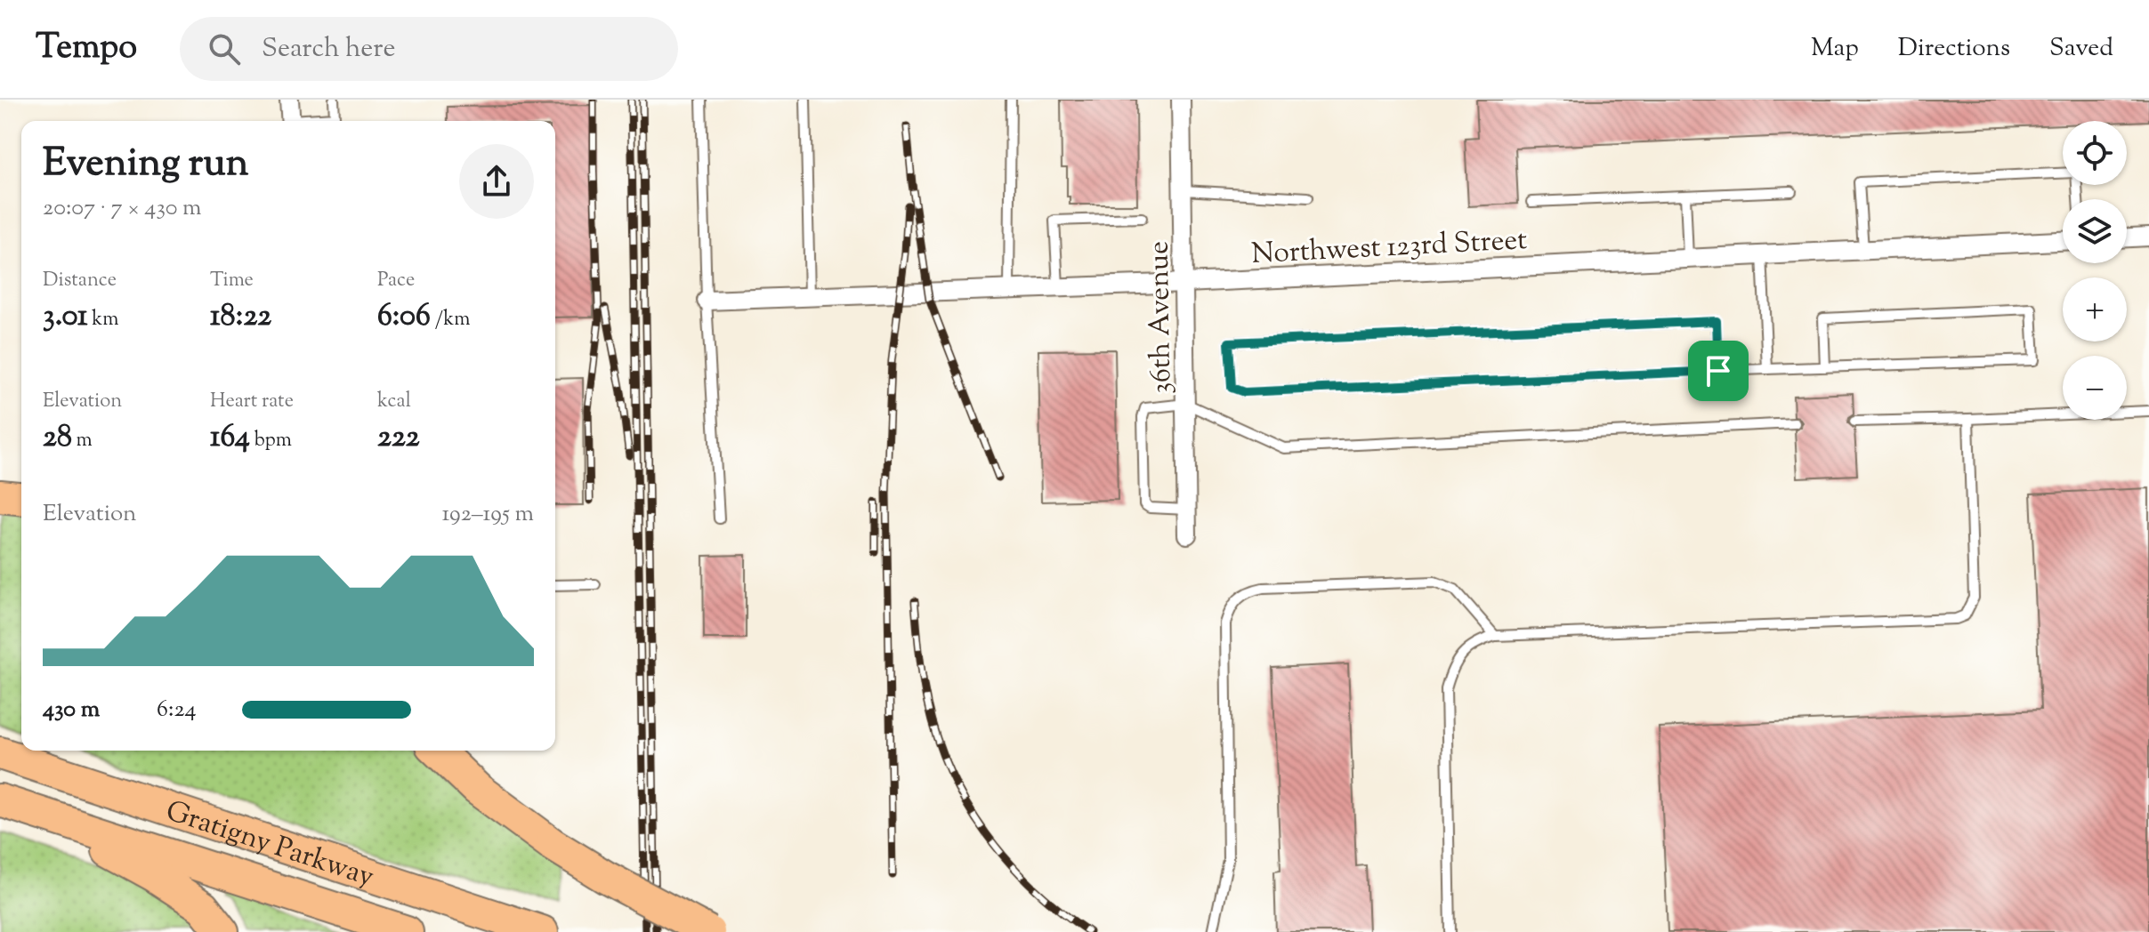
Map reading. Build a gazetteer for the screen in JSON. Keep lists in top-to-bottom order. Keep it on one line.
{"streets":{"highway":["Gratigny Parkway"],"street":["Northwest 123rd Street","36th Avenue"]},"crossings":[["Northwest 123rd Street","36th Avenue"]],"page":{"header":"Tempo","search":"Search here","nav":["Map","Directions","Saved"],"map_buttons":["+","−"],"heading":["Evening run","20:07 · 7 × 430 m"],"stats":[["Distance","3.01 km"],["Time","18:22"],["Pace","6:06 /km"],["Elevation","28 m"],["Heart rate","164 bpm"],["kcal","222"]],"chart":["Elevation","192–195 m"],"list":[{"name":"430 m","note":"6:24"}]}}
